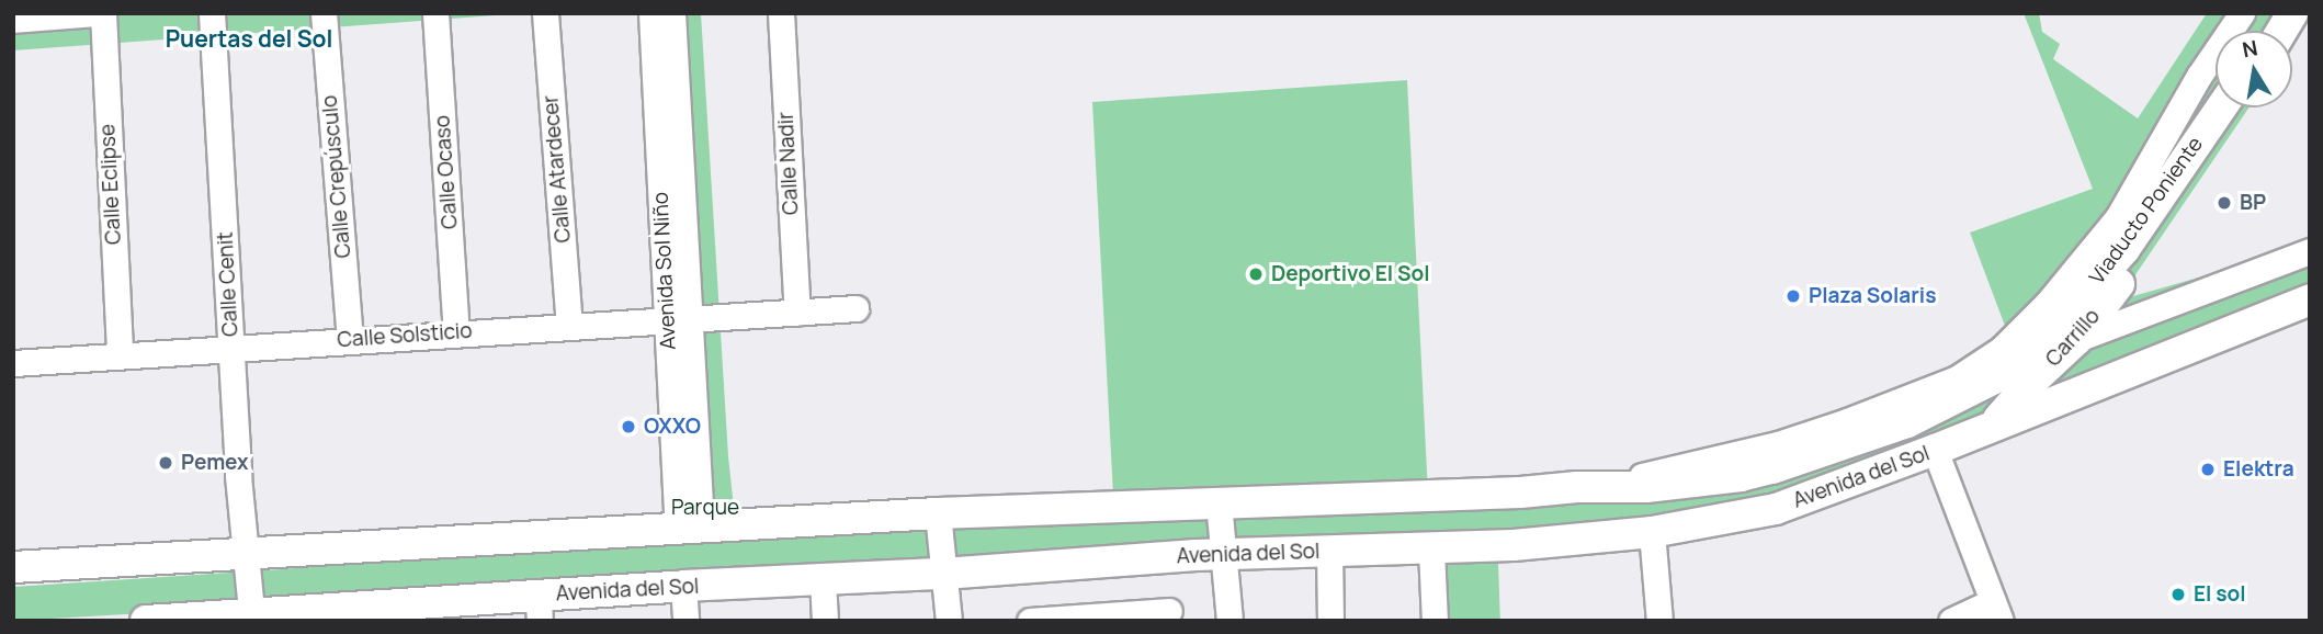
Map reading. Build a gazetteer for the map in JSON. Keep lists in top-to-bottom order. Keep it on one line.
{"streets":{"main road":["Viaducto Poniente","Carrillo","Avenida del Sol"],"street":["Calle Nadir","Calle Atardecer","Calle Ocaso","Calle Crepúsculo","Calle Eclipse","Avenida Sol Niño","Calle Cenit","Calle Solsticio"]},"crossings":[["Calle Nadir","Calle Solsticio"],["Calle Atardecer","Calle Solsticio"],["Calle Ocaso","Calle Solsticio"],["Calle Crepúsculo","Calle Solsticio"],["Calle Eclipse","Calle Solsticio"],["Viaducto Poniente","Avenida del Sol"],["Avenida Sol Niño","Calle Solsticio"],["Avenida Sol Niño","Avenida del Sol"],["Calle Cenit","Calle Solsticio"],["Calle Cenit","Avenida del Sol"],["Carrillo","Avenida del Sol"]],"districts":["Puertas del Sol"],"parks":["Parque"],"places":["BP","Deportivo El Sol","Plaza Solaris","OXXO","Pemex","Elektra","El sol"],"north":"top"}
